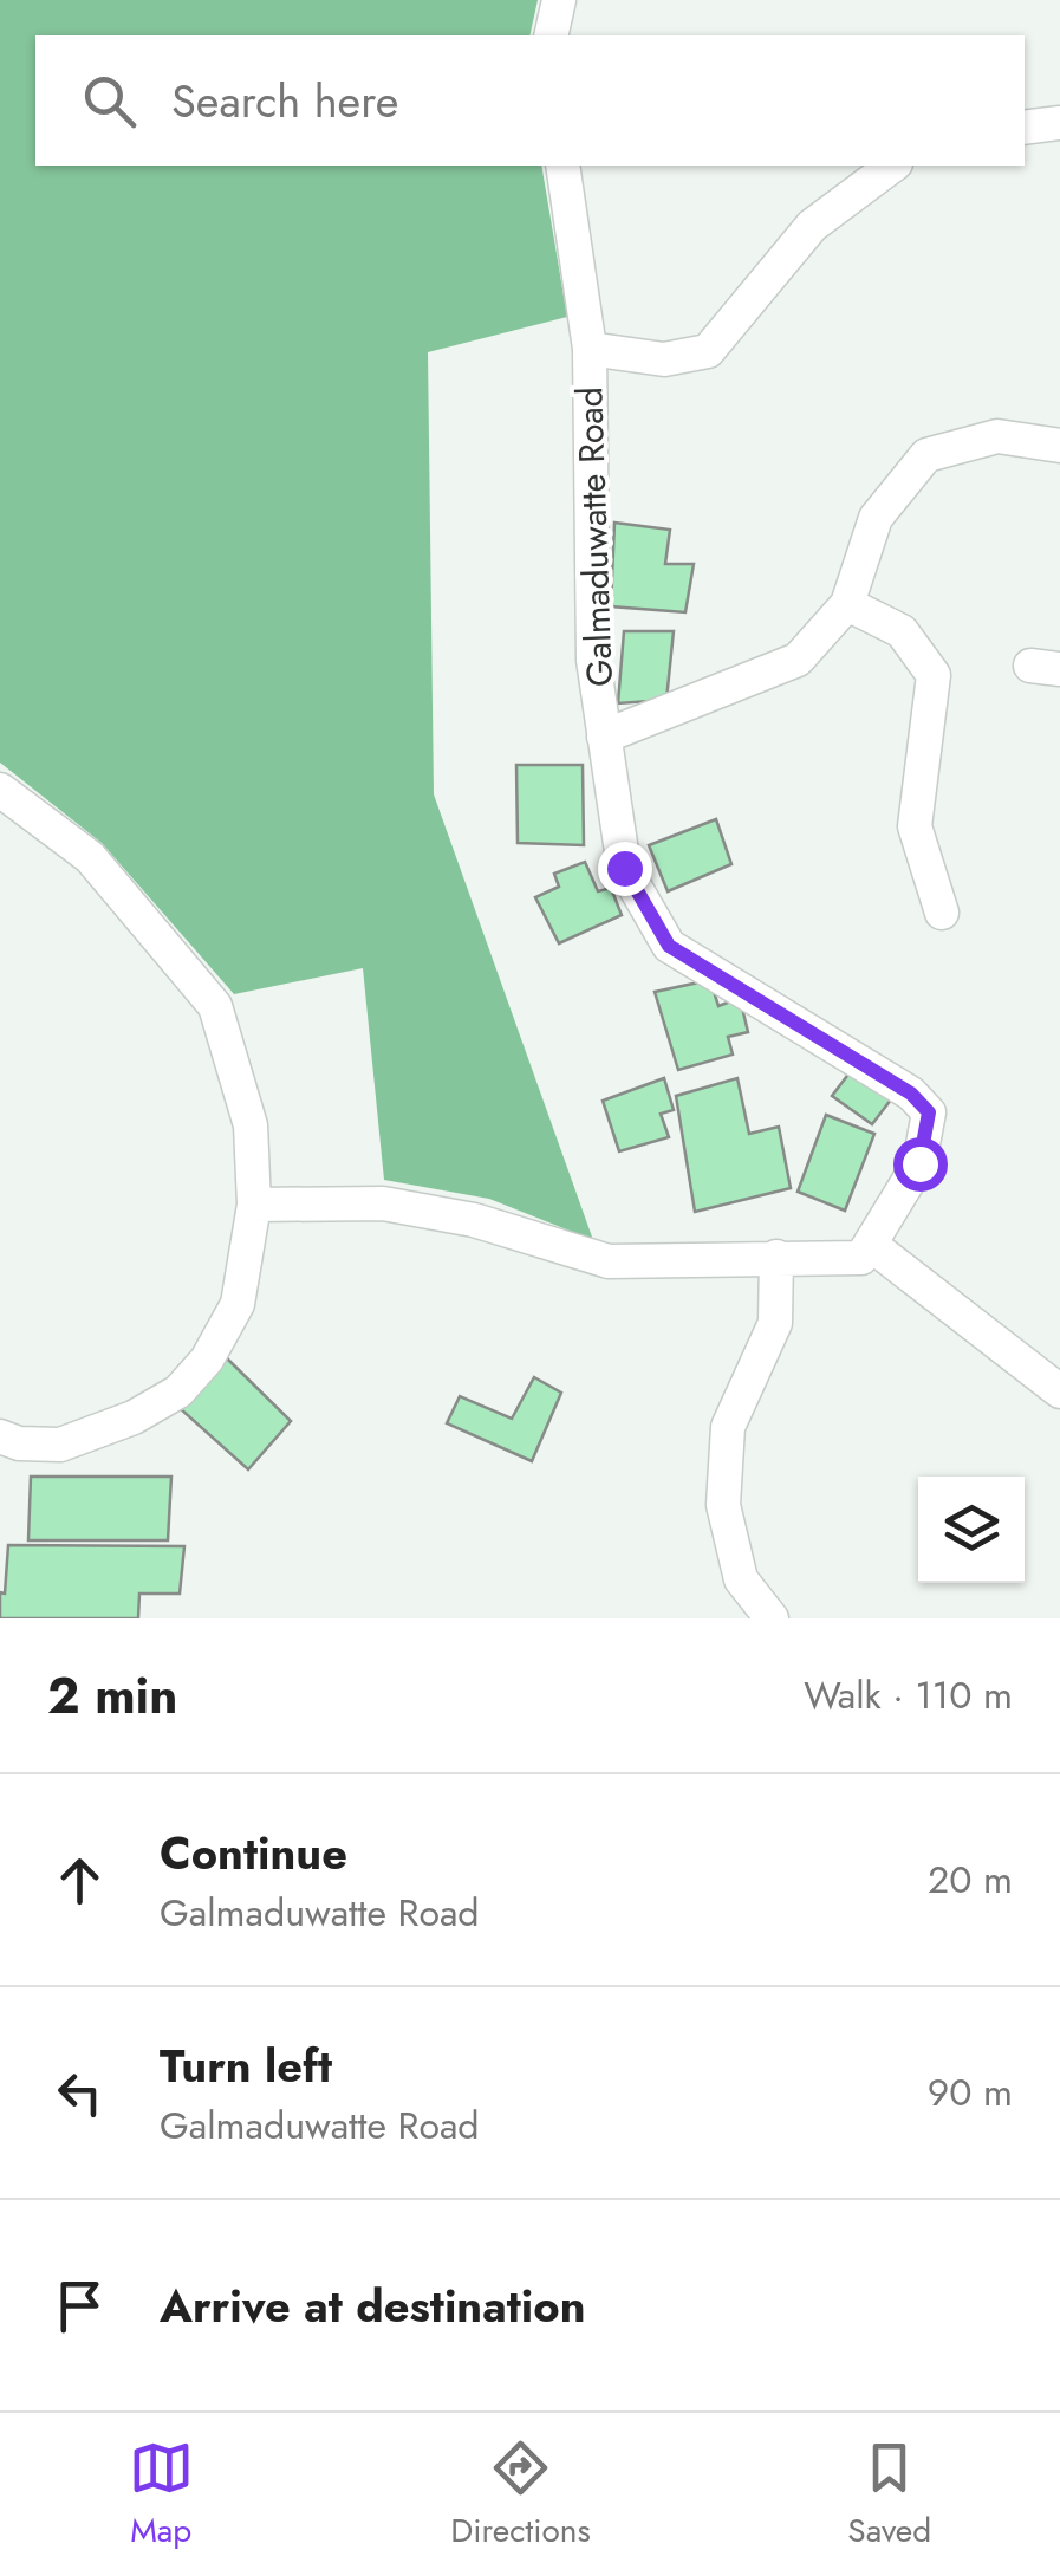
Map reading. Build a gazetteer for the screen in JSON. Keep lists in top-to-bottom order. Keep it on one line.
{"streets":{"street":["Galmaduwatte Road"]},"page":{"search":"Search here","heading":["2 min","Walk · 110 m"],"list":[["Continue","Galmaduwatte Road","20 m"],["Turn left","Galmaduwatte Road","90 m"],"Arrive at destination"],"nav":["Map","Directions","Saved"]}}
